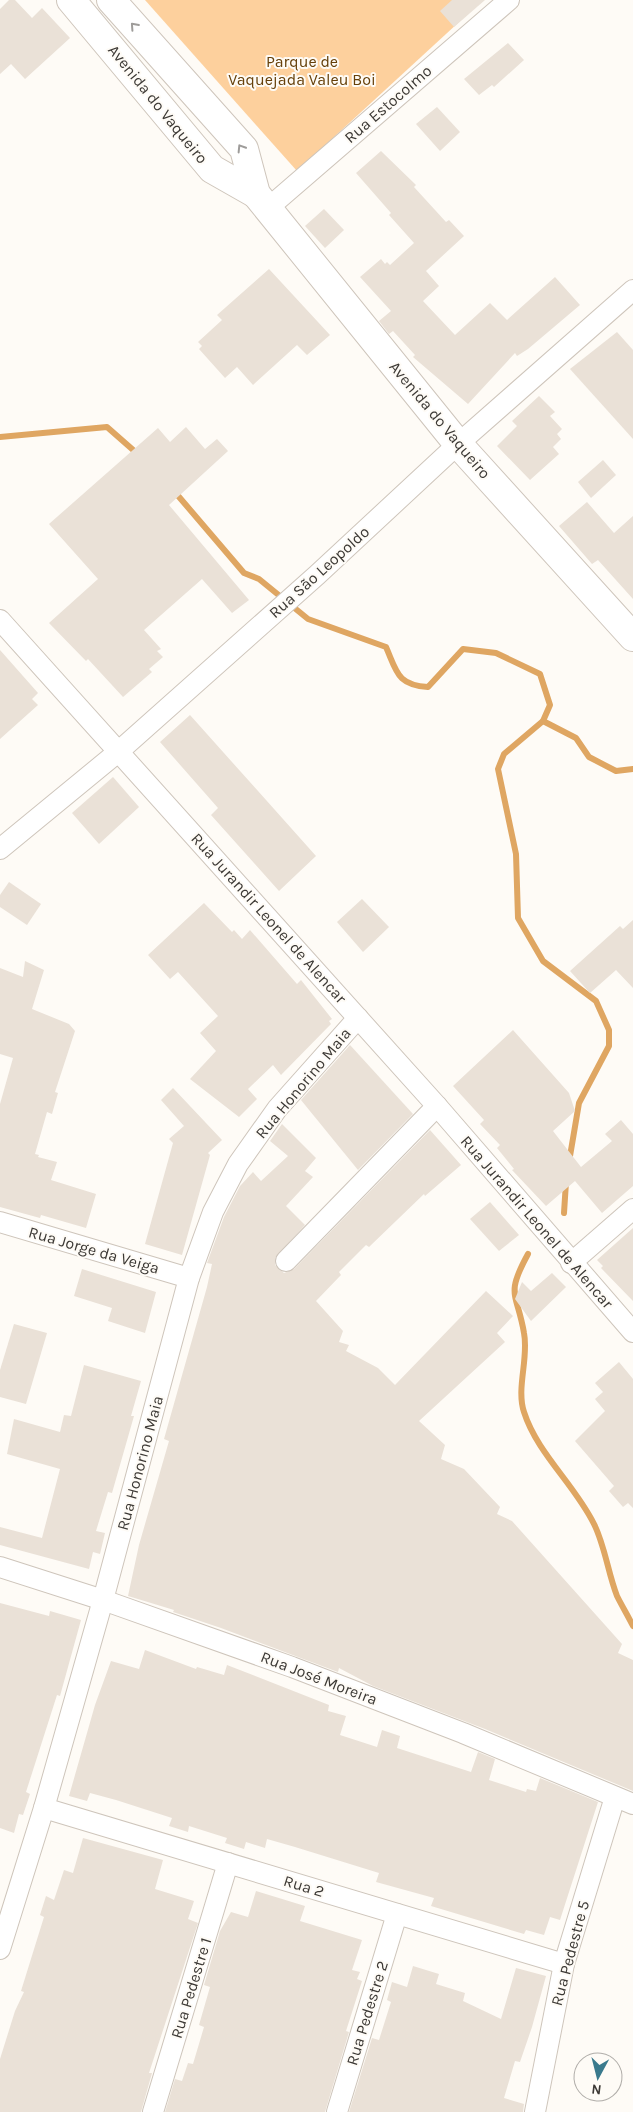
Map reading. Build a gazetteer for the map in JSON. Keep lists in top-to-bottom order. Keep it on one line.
{"streets":{"street":["Avenida do Vaqueiro","Rua Estocolmo","Rua São Leopoldo","Rua Jurandir Leonel de Alencar","Rua Honorino Maia","Rua Jorge da Veiga","Rua José Moreira","Rua 2","Rua Pedestre 5","Rua Pedestre 1","Rua Pedestre 2"]},"crossings":[["Avenida do Vaqueiro","Rua Estocolmo"],["Avenida do Vaqueiro","Rua São Leopoldo"],["Rua São Leopoldo","Rua Jurandir Leonel de Alencar"],["Rua Jurandir Leonel de Alencar","Rua Honorino Maia"],["Rua Honorino Maia","Rua Jorge da Veiga"],["Rua Honorino Maia","Rua José Moreira"],["Rua Honorino Maia","Rua 2"],["Rua José Moreira","Rua Pedestre 5"],["Rua 2","Rua Pedestre 5"],["Rua 2","Rua Pedestre 1"],["Rua 2","Rua Pedestre 2"]],"parks":["Parque de Vaquejada Valeu Boi"],"north":"bottom"}
